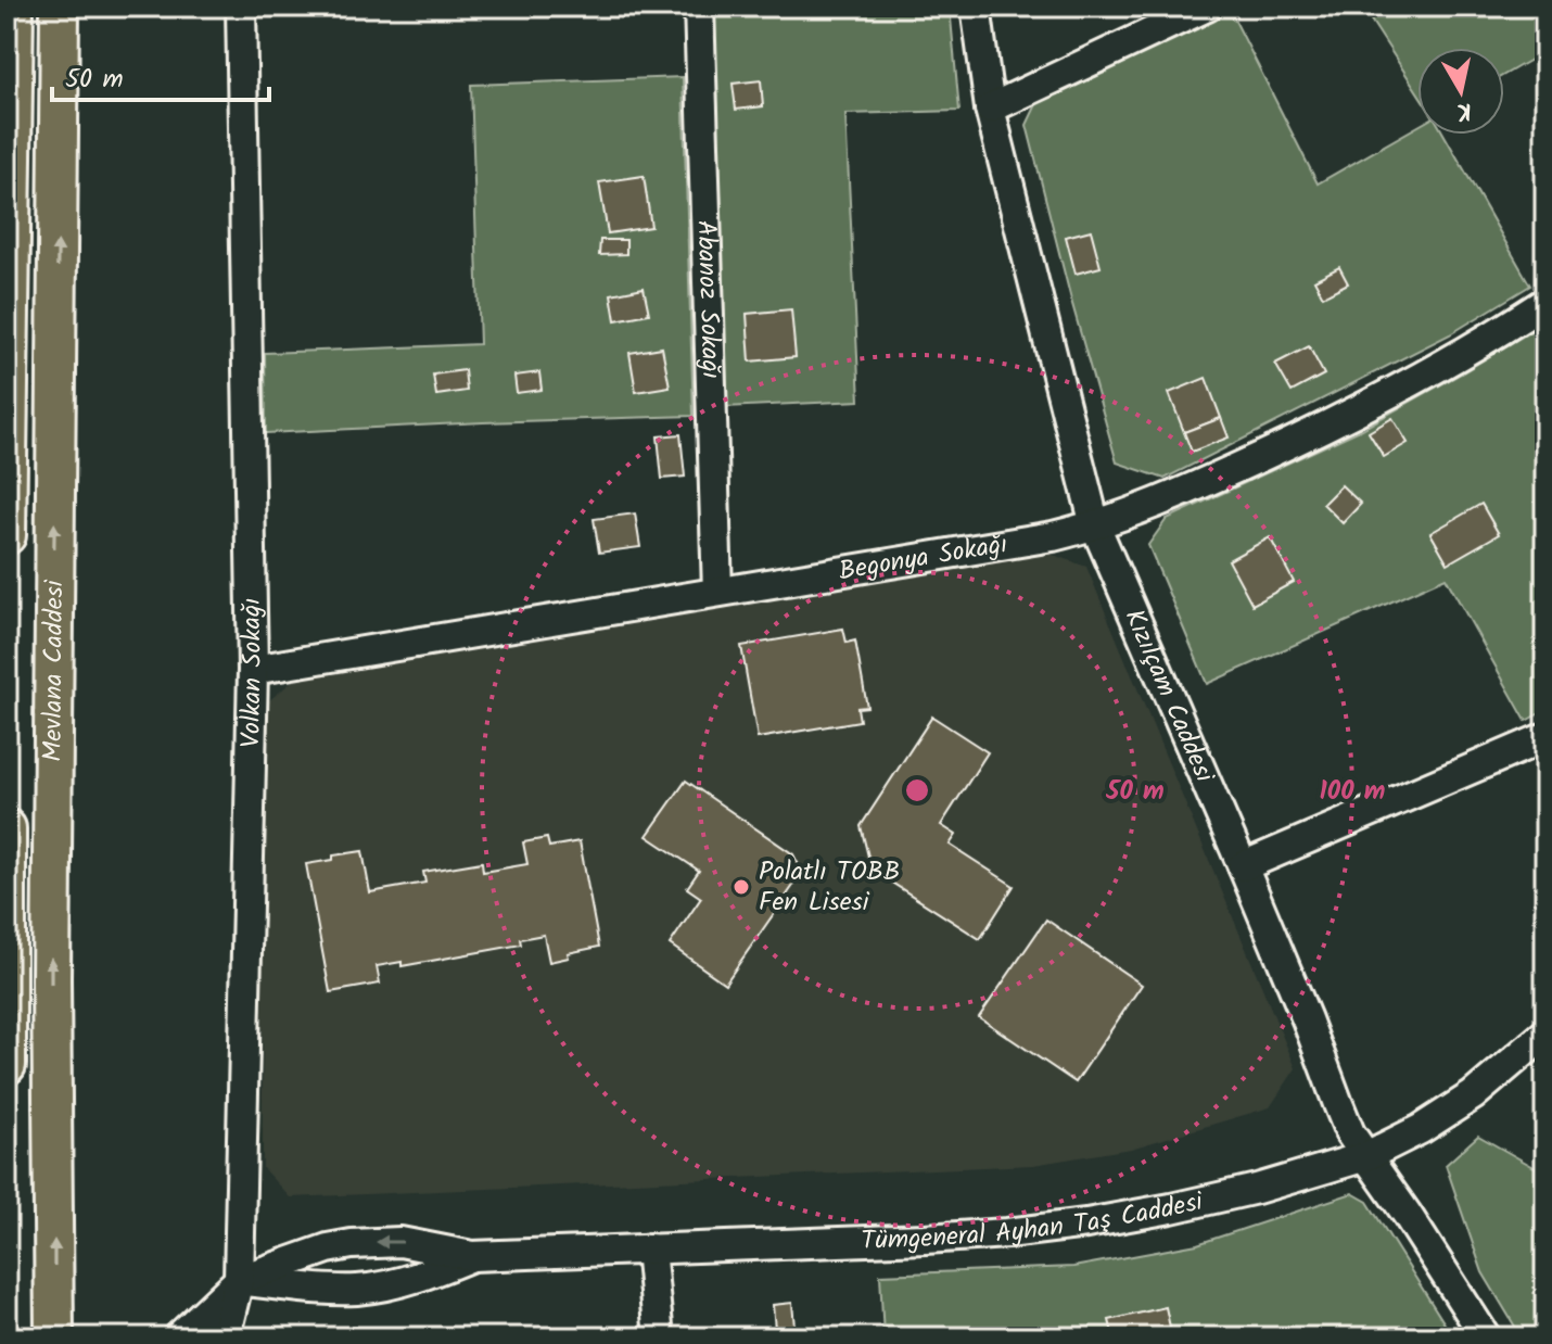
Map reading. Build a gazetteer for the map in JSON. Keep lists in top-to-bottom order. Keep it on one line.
{"streets":{"main road":["Mevlana Caddesi"],"street":["Abanoz Sokağı","Begonya Sokağı","Volkan Sokağı","Kızılçam Caddesi","Tümgeneral Ayhan Taş Caddesi"]},"crossings":[["Abanoz Sokağı","Begonya Sokağı"],["Begonya Sokağı","Volkan Sokağı"],["Begonya Sokağı","Kızılçam Caddesi"],["Volkan Sokağı","Tümgeneral Ayhan Taş Caddesi"],["Kızılçam Caddesi","Tümgeneral Ayhan Taş Caddesi"]],"places":["Polatlı TOBB Fen Lisesi"],"scale_bar":"50 m","north":"bottom","rings":["50 m","100 m"]}
